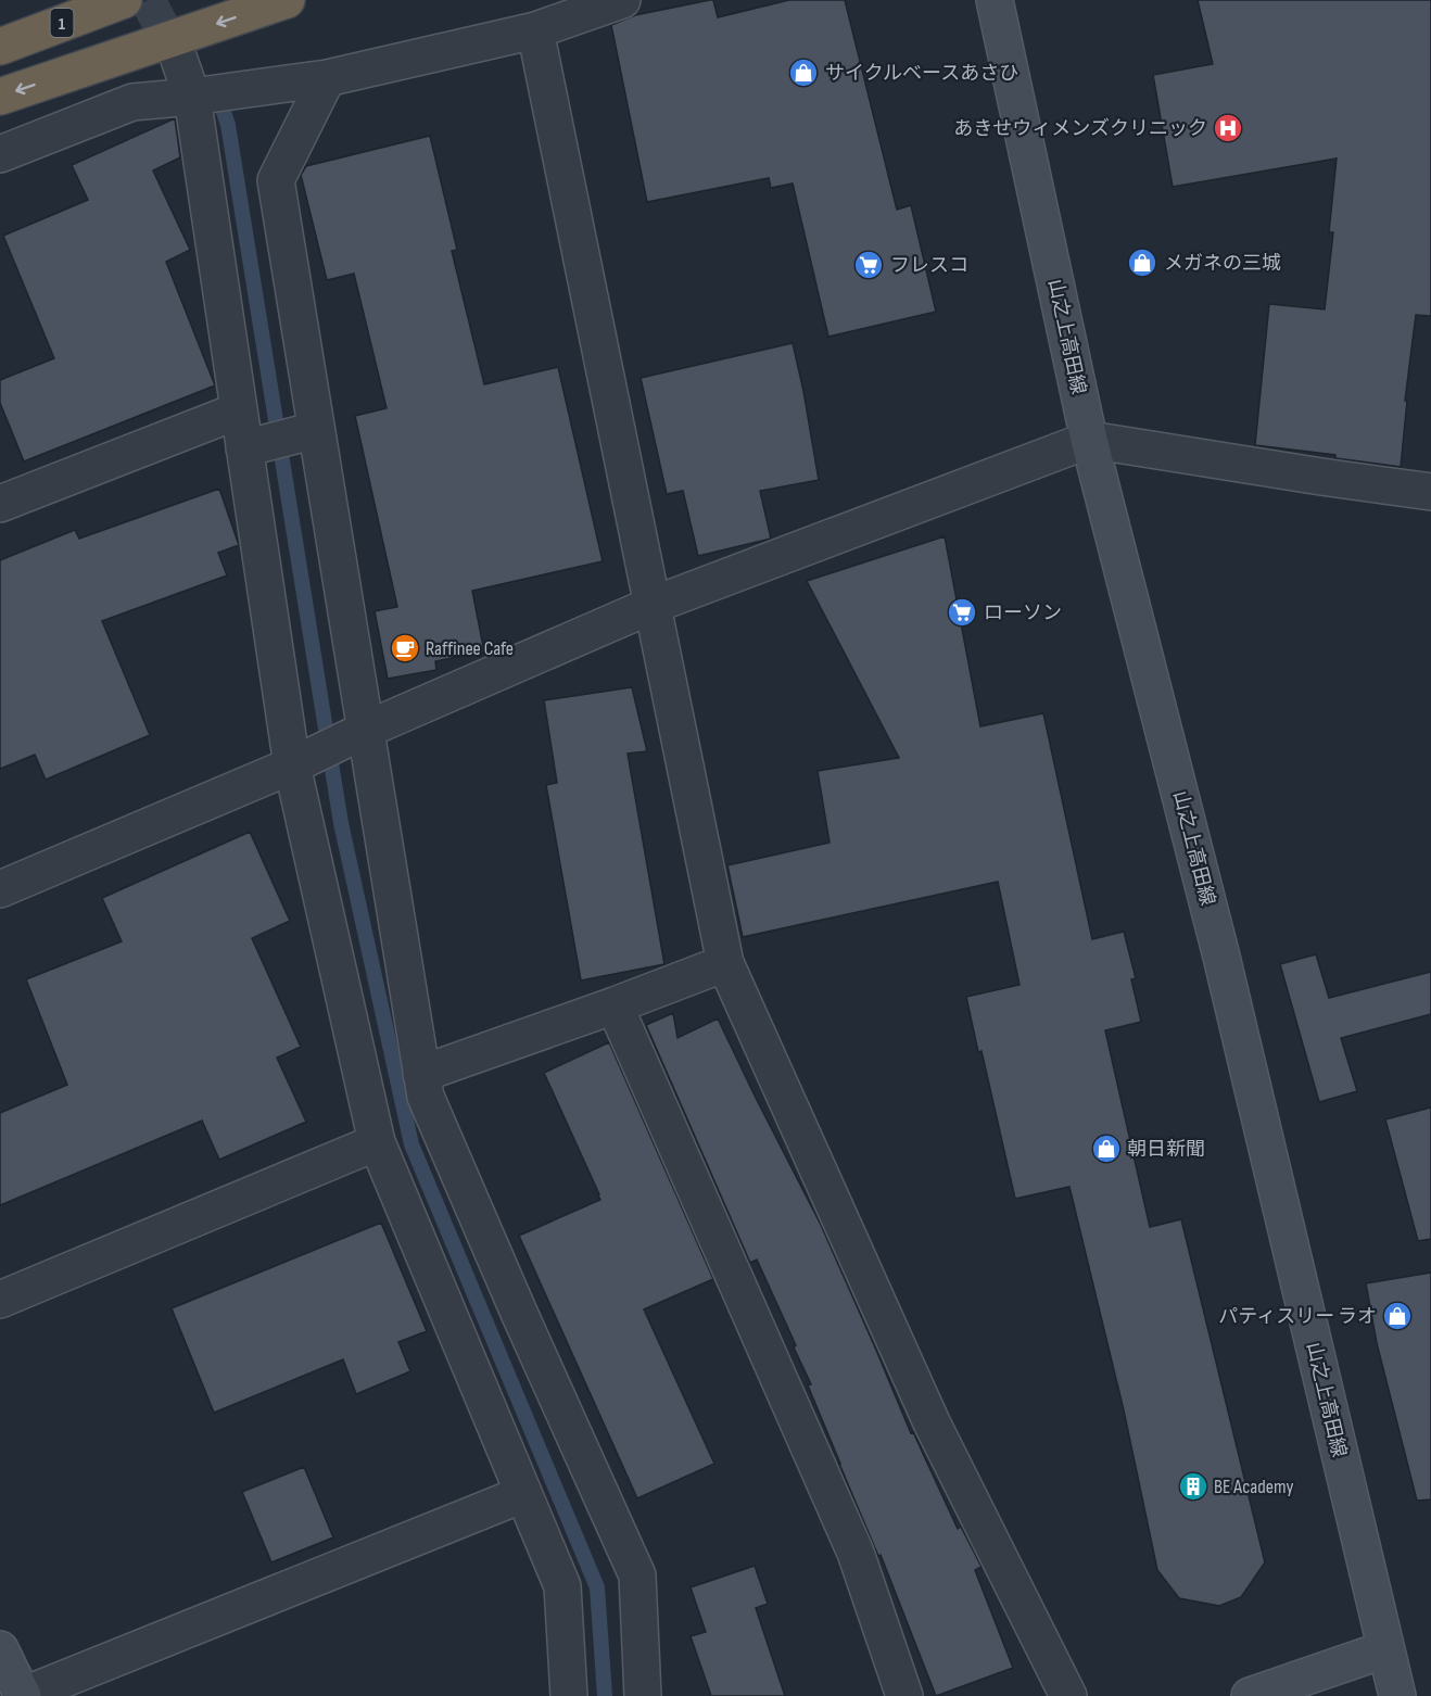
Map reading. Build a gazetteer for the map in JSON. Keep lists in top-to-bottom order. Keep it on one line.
{"streets":{"highway":["1"],"street":["山之上高田線"]},"places":{"shop":["サイクルベースあさひ","メガネの三城","朝日新聞","パティスリー ラオ"],"hospital":["あきせウィメンズクリニック"],"supermarket":["フレスコ","ローソン"],"cafe":["Raffinee Cafe"],"building":["BE Academy"]}}
